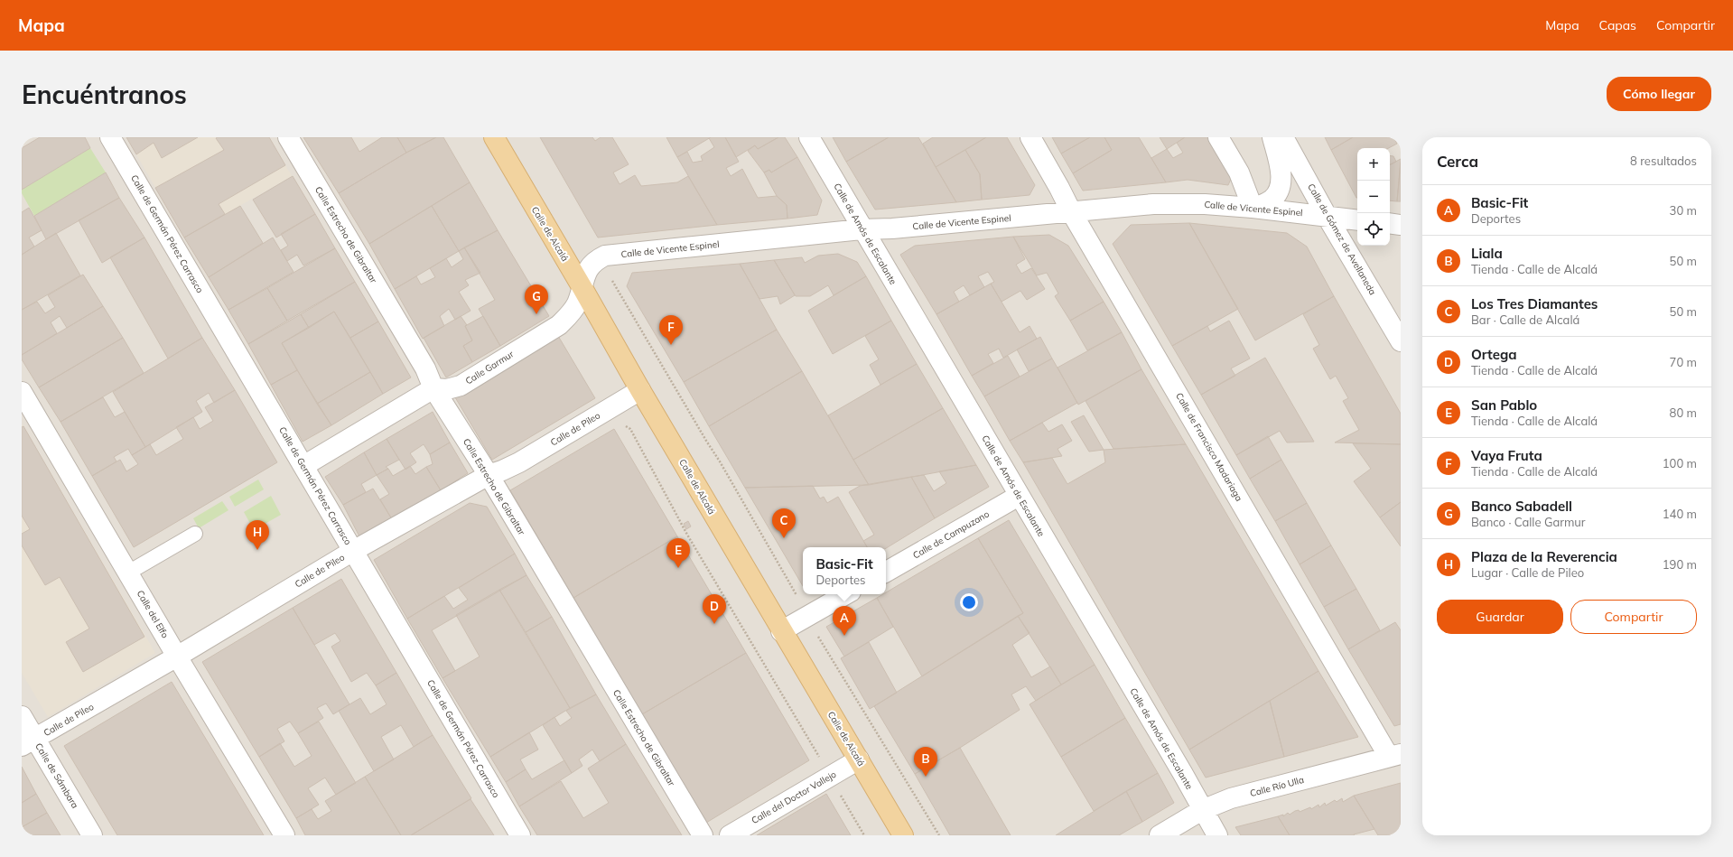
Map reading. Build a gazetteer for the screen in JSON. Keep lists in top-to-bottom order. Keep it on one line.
{"streets":{"main road":["Calle de Alcalá"],"street":["Calle de Vicente Espinel","Calle de Germán Pérez Carrasco","Calle de Amós de Escalante","Calle Estrecho de Gibraltar","Calle de Gómez de Avellaneda","Calle Garmur","Calle de Pileo","Calle de Francisco Madariaga","Calle de Campuzano","Calle del Elfo","Calle de Sámbara","Calle Río Ulla","Calle del Doctor Vallejo"]},"crossings":[["Calle de Vicente Espinel","Calle de Alcalá"],["Calle de Vicente Espinel","Calle de Amós de Escalante"],["Calle de Vicente Espinel","Calle de Gómez de Avellaneda"],["Calle de Vicente Espinel","Calle Garmur"],["Calle de Vicente Espinel","Calle de Francisco Madariaga"],["Calle de Germán Pérez Carrasco","Calle de Pileo"],["Calle de Alcalá","Calle Garmur"],["Calle de Alcalá","Calle de Pileo"],["Calle de Alcalá","Calle del Doctor Vallejo"],["Calle de Amós de Escalante","Calle de Campuzano"],["Calle de Amós de Escalante","Calle Río Ulla"],["Calle Estrecho de Gibraltar","Calle Garmur"],["Calle Estrecho de Gibraltar","Calle de Pileo"],["Calle de Pileo","Calle del Elfo"],["Calle de Pileo","Calle de Sámbara"],["Calle de Francisco Madariaga","Calle Río Ulla"]],"page":{"header":"Mapa","nav":["Mapa","Capas","Compartir"],"buttons":["Cómo llegar",["Guardar","Compartir"]],"title":"Encuéntranos","heading":["Cerca","8 resultados"],"map_buttons":["+","−"],"list":[{"mark":"A","name":"Basic-Fit","note":"Deportes","value":"30 m"},{"mark":"B","name":"Liala","note":"Tienda · Calle de Alcalá","value":"50 m"},{"mark":"C","name":"Los Tres Diamantes","note":"Bar · Calle de Alcalá","value":"50 m"},{"mark":"D","name":"Ortega","note":"Tienda · Calle de Alcalá","value":"70 m"},{"mark":"E","name":"San Pablo","note":"Tienda · Calle de Alcalá","value":"80 m"},{"mark":"F","name":"Vaya Fruta","note":"Tienda · Calle de Alcalá","value":"100 m"},{"mark":"G","name":"Banco Sabadell","note":"Banco · Calle Garmur","value":"140 m"},{"mark":"H","name":"Plaza de la Reverencia","note":"Lugar · Calle de Pileo","value":"190 m"}],"pins":["G","F","C","H","E","D","A","B"],"popup":["Basic-Fit","Deportes"]}}
